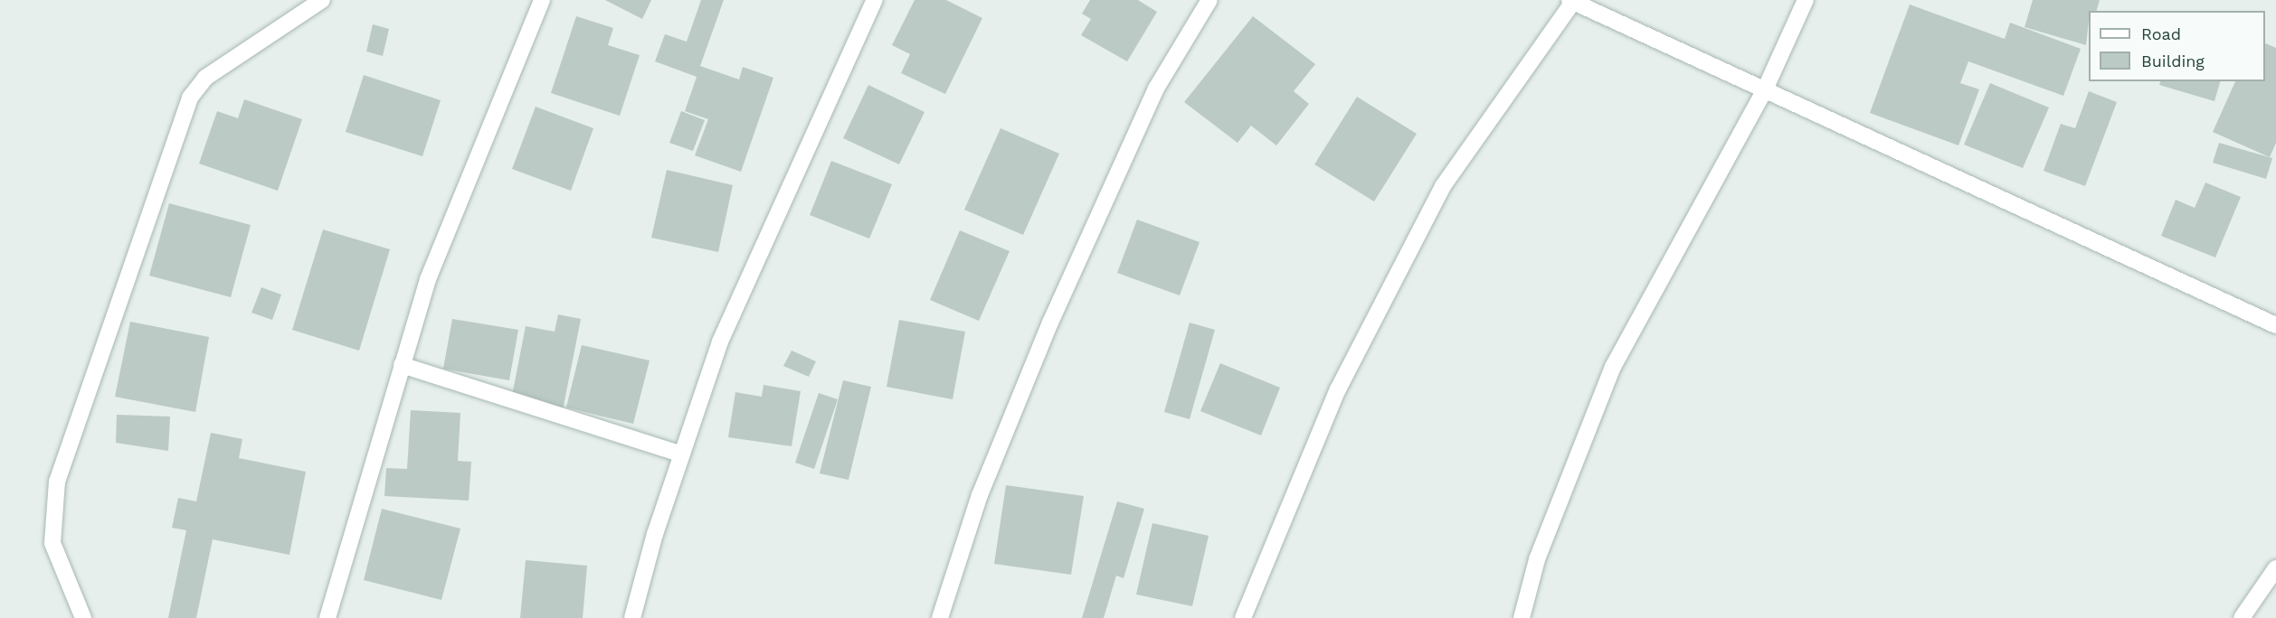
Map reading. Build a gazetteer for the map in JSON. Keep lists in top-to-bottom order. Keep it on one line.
{"legend":["Road","Building"]}
